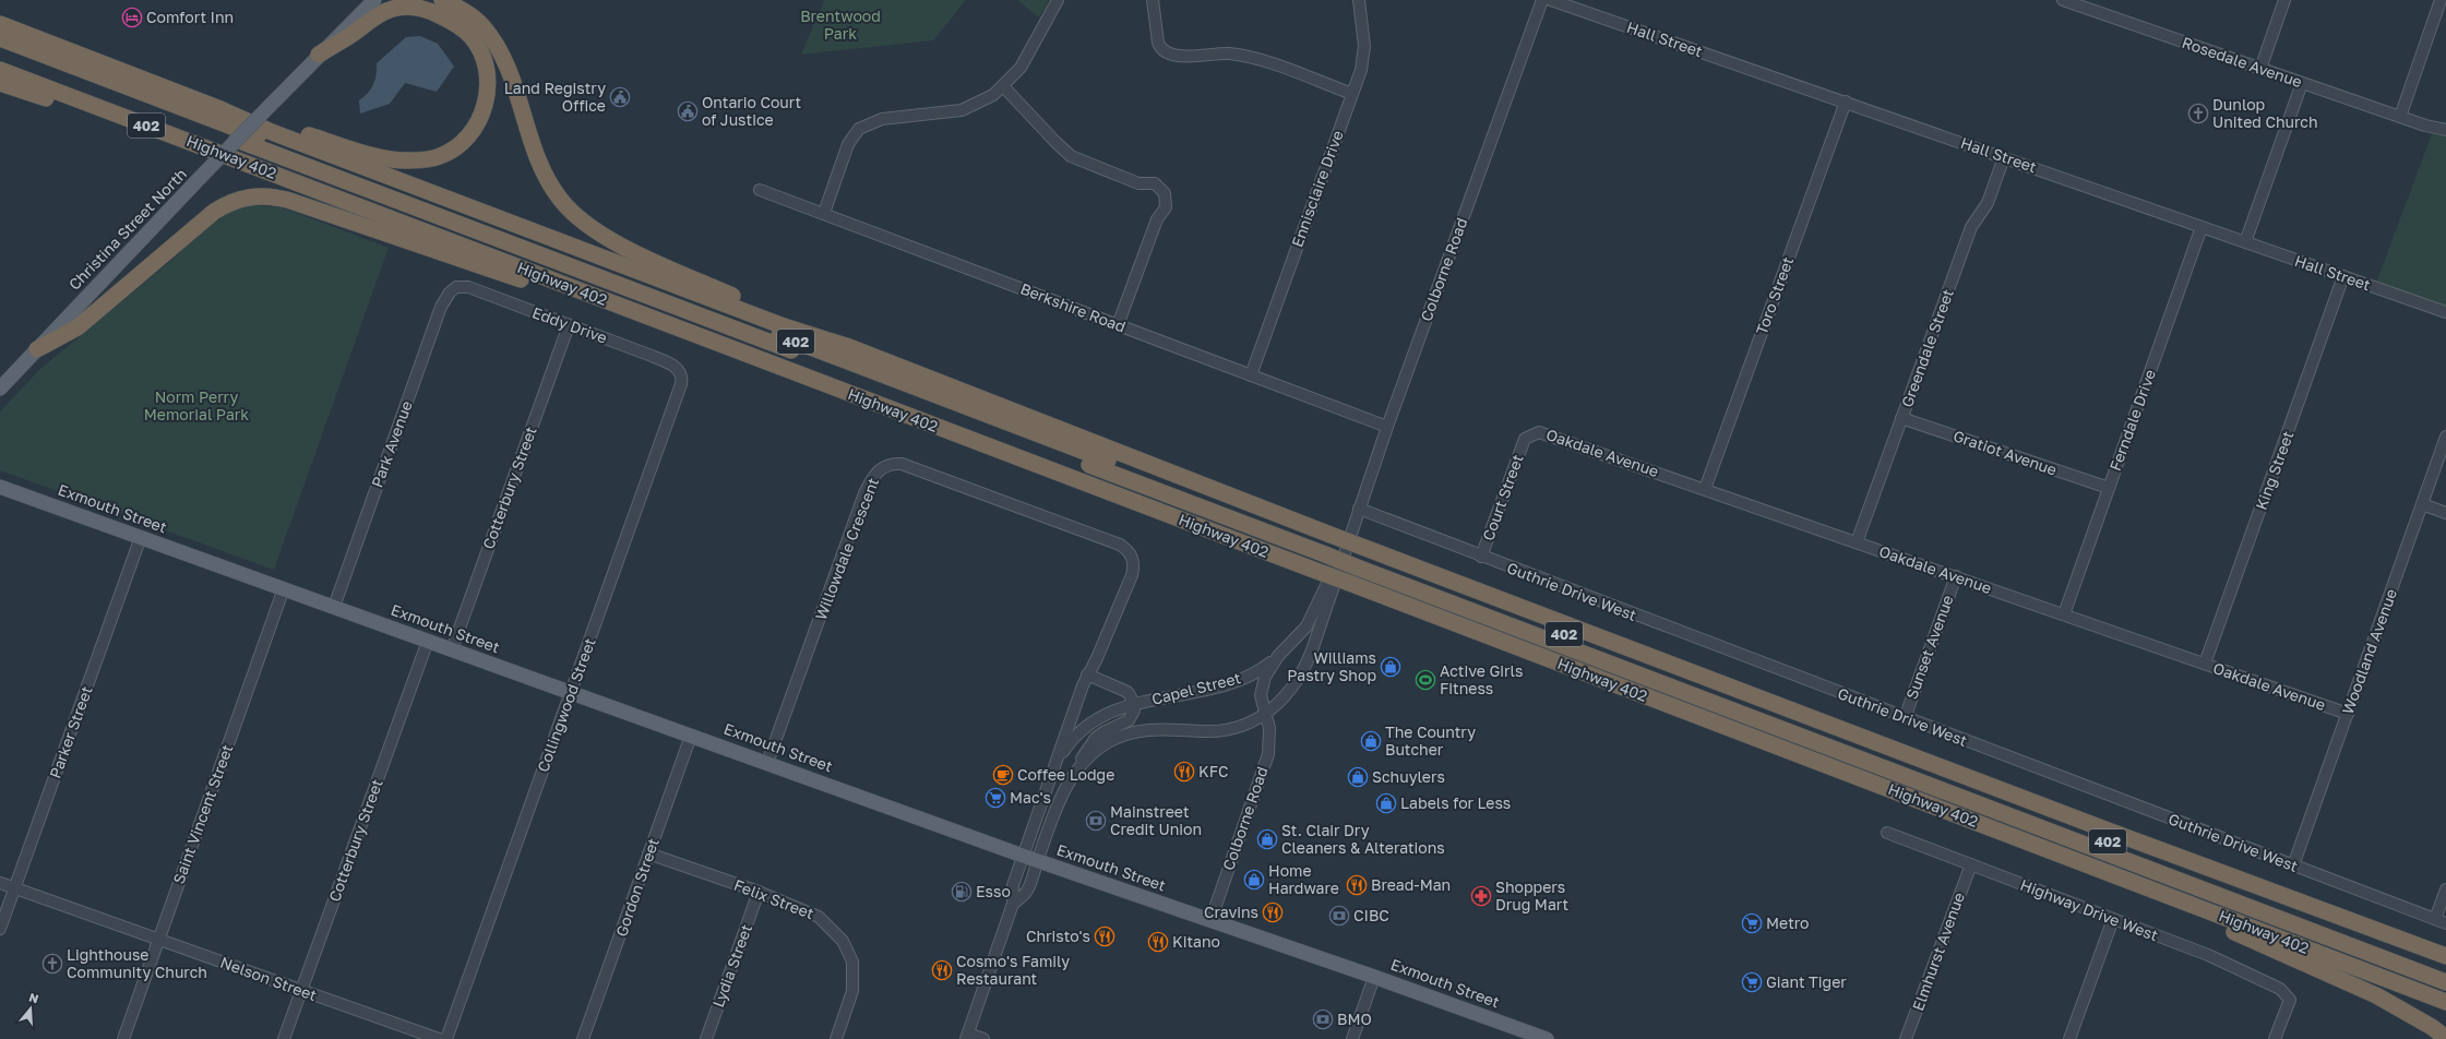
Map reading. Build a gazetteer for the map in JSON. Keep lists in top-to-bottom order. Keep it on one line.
{"streets":{"highway":["402","Highway 402"],"main road":["Christina Street North","Exmouth Street"],"street":["Hall Street","Rosedale Avenue","Ennisclaire Drive","Colborne Road","Toro Street","Berkshire Road","Eddy Drive","Greendale Street","Ferndale Drive","Park Avenue","Oakdale Avenue","Gratiot Avenue","King Street","Cotterbury Street","Court Street","Willowdale Crescent","Guthrie Drive West","Sunset Avenue","Woodland Avenue","Capel Street","Collingwood Street","Parker Street","Saint Vincent Street","Gordon Street","Felix Street","Highway Drive West","Elmhurst Avenue","Lydia Street","Nelson Street"]},"crossings":[["Hall Street","Toro Street"],["Hall Street","Greendale Street"],["Hall Street","Ferndale Drive"],["Hall Street","King Street"],["Highway 402","Colborne Road"],["Ennisclaire Drive","Berkshire Road"],["Colborne Road","Berkshire Road"],["Colborne Road","Exmouth Street"],["Colborne Road","Guthrie Drive West"],["Colborne Road","Capel Street"],["Toro Street","Oakdale Avenue"],["Eddy Drive","Park Avenue"],["Eddy Drive","Cotterbury Street"],["Eddy Drive","Collingwood Street"],["Greendale Street","Oakdale Avenue"],["Greendale Street","Gratiot Avenue"],["Ferndale Drive","Oakdale Avenue"],["Ferndale Drive","Gratiot Avenue"],["Park Avenue","Exmouth Street"],["Oakdale Avenue","King Street"],["Oakdale Avenue","Court Street"],["Oakdale Avenue","Sunset Avenue"],["Oakdale Avenue","Woodland Avenue"],["Cotterbury Street","Exmouth Street"],["Cotterbury Street","Nelson Street"],["Court Street","Guthrie Drive West"],["Exmouth Street","Willowdale Crescent"],["Exmouth Street","Capel Street"],["Exmouth Street","Collingwood Street"],["Exmouth Street","Parker Street"],["Exmouth Street","Saint Vincent Street"],["Exmouth Street","Gordon Street"],["Willowdale Crescent","Capel Street"],["Guthrie Drive West","Sunset Avenue"],["Guthrie Drive West","Woodland Avenue"],["Parker Street","Nelson Street"],["Saint Vincent Street","Nelson Street"],["Gordon Street","Felix Street"],["Felix Street","Lydia Street"],["Highway Drive West","Elmhurst Avenue"]],"parks":["Brentwood Park","Norm Perry Memorial Park"],"places":{"hotel":["Comfort Inn"],"public building":["Land Registry Office","Ontario Court of Justice"],"church":["Dunlop United Church","Lighthouse Community Church"],"shop":["Williams Pastry Shop","The Country Butcher","Schuylers","Labels for Less","St. Clair Dry Cleaners & Alterations","Home Hardware"],"sports":["Active Girls Fitness"],"restaurant":["KFC","Bread-Man","Cravins","Christo's","Kitano","Cosmo's Family Restaurant"],"cafe":["Coffee Lodge"],"supermarket":["Mac's","Metro","Giant Tiger"],"bank":["Mainstreet Credit Union","CIBC","BMO"],"fuel station":["Esso"],"pharmacy":["Shoppers Drug Mart"]},"north":"top"}
